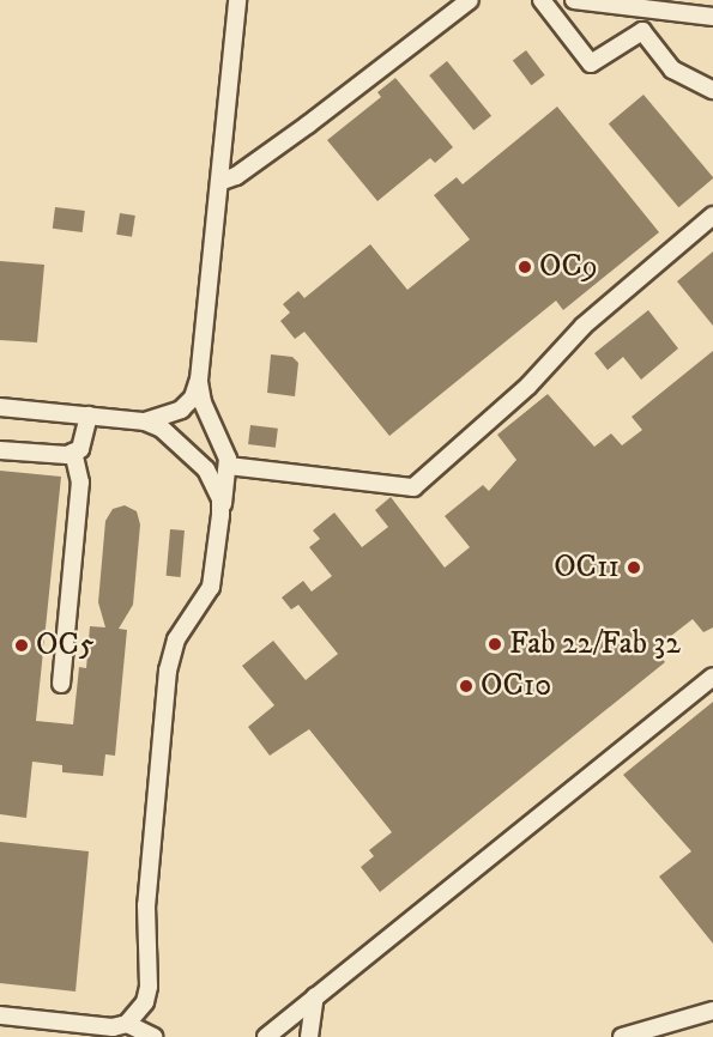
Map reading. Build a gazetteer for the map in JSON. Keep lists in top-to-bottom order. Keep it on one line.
{"places":["OC9","OC11","Fab 22/Fab 32","OC5","OC10"]}
